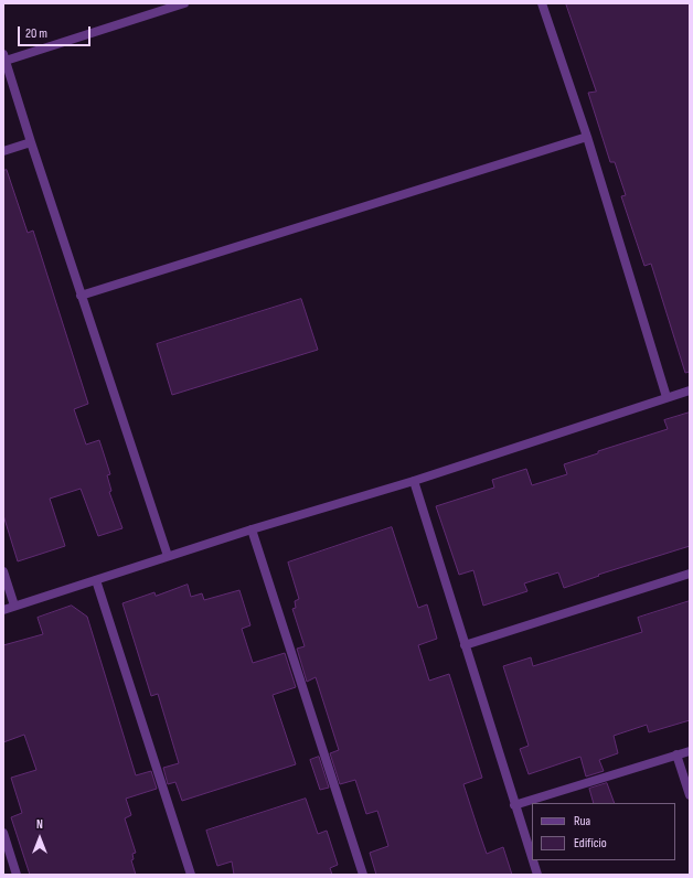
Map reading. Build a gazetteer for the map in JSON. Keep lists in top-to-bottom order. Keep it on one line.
{"legend":["Rua","Edifício"],"scale_bar":"20 m","north":"top"}
